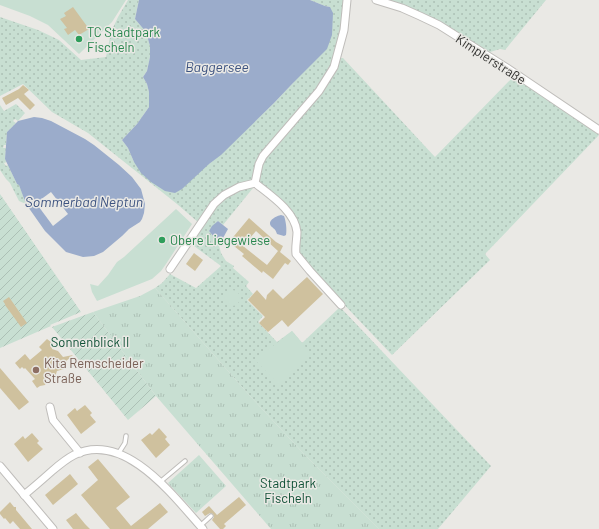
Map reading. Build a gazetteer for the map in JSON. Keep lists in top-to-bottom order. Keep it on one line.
{"streets":{"street":["Kimplerstraße"]},"water":["Baggersee","Sommerbad Neptun"],"parks":["Sonnenblick II","Stadtpark Fischeln"],"places":["TC Stadtpark Fischeln","Obere Liegewiese","Kita Remscheider Straße"]}
